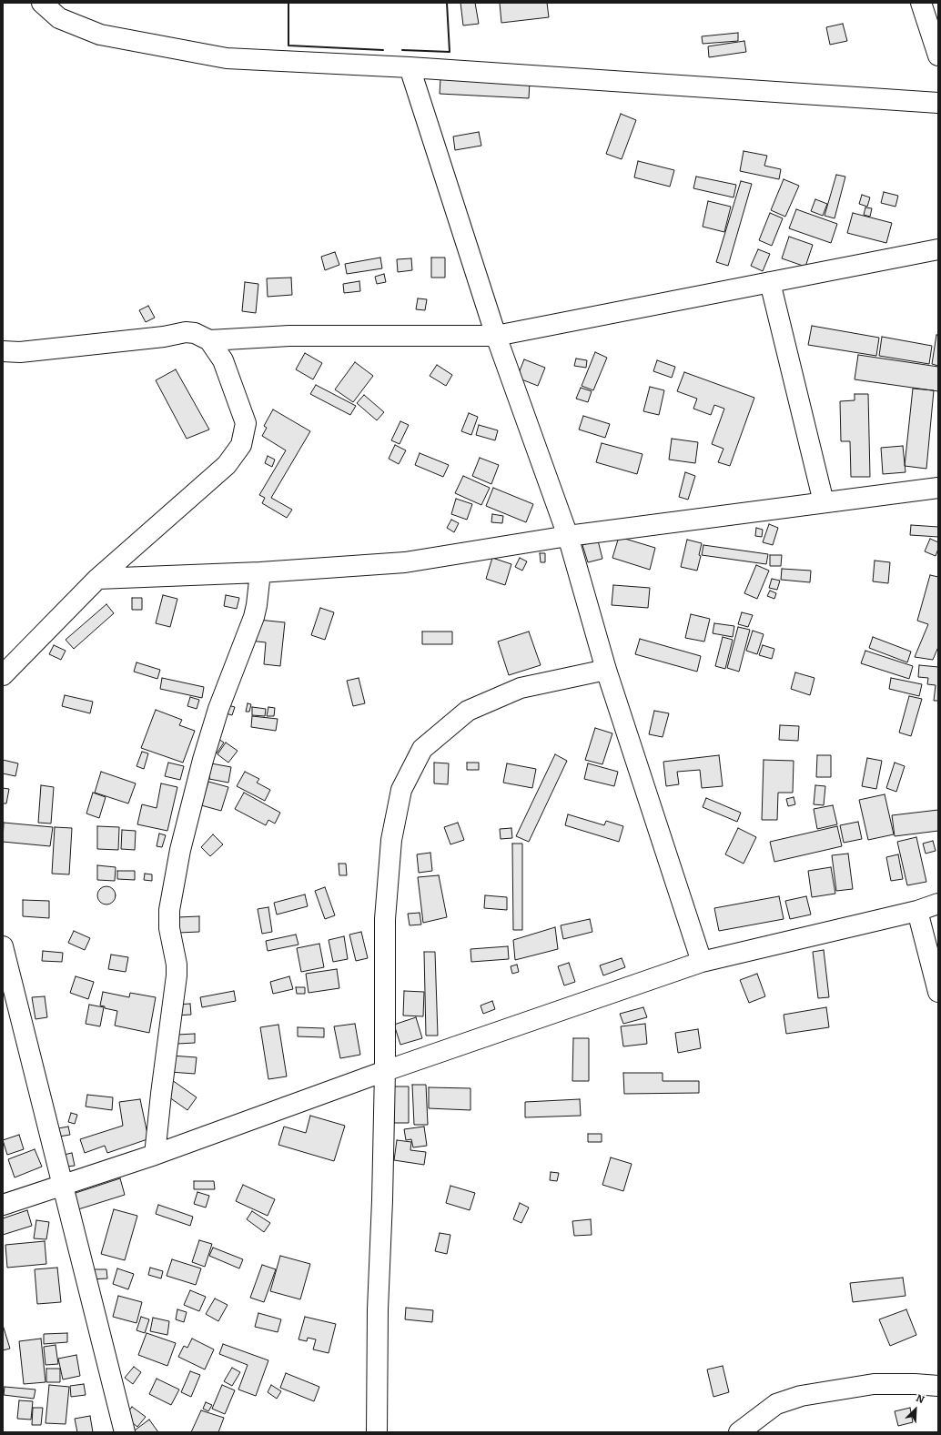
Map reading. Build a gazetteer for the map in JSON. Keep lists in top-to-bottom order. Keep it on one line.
{"north":"top right"}
